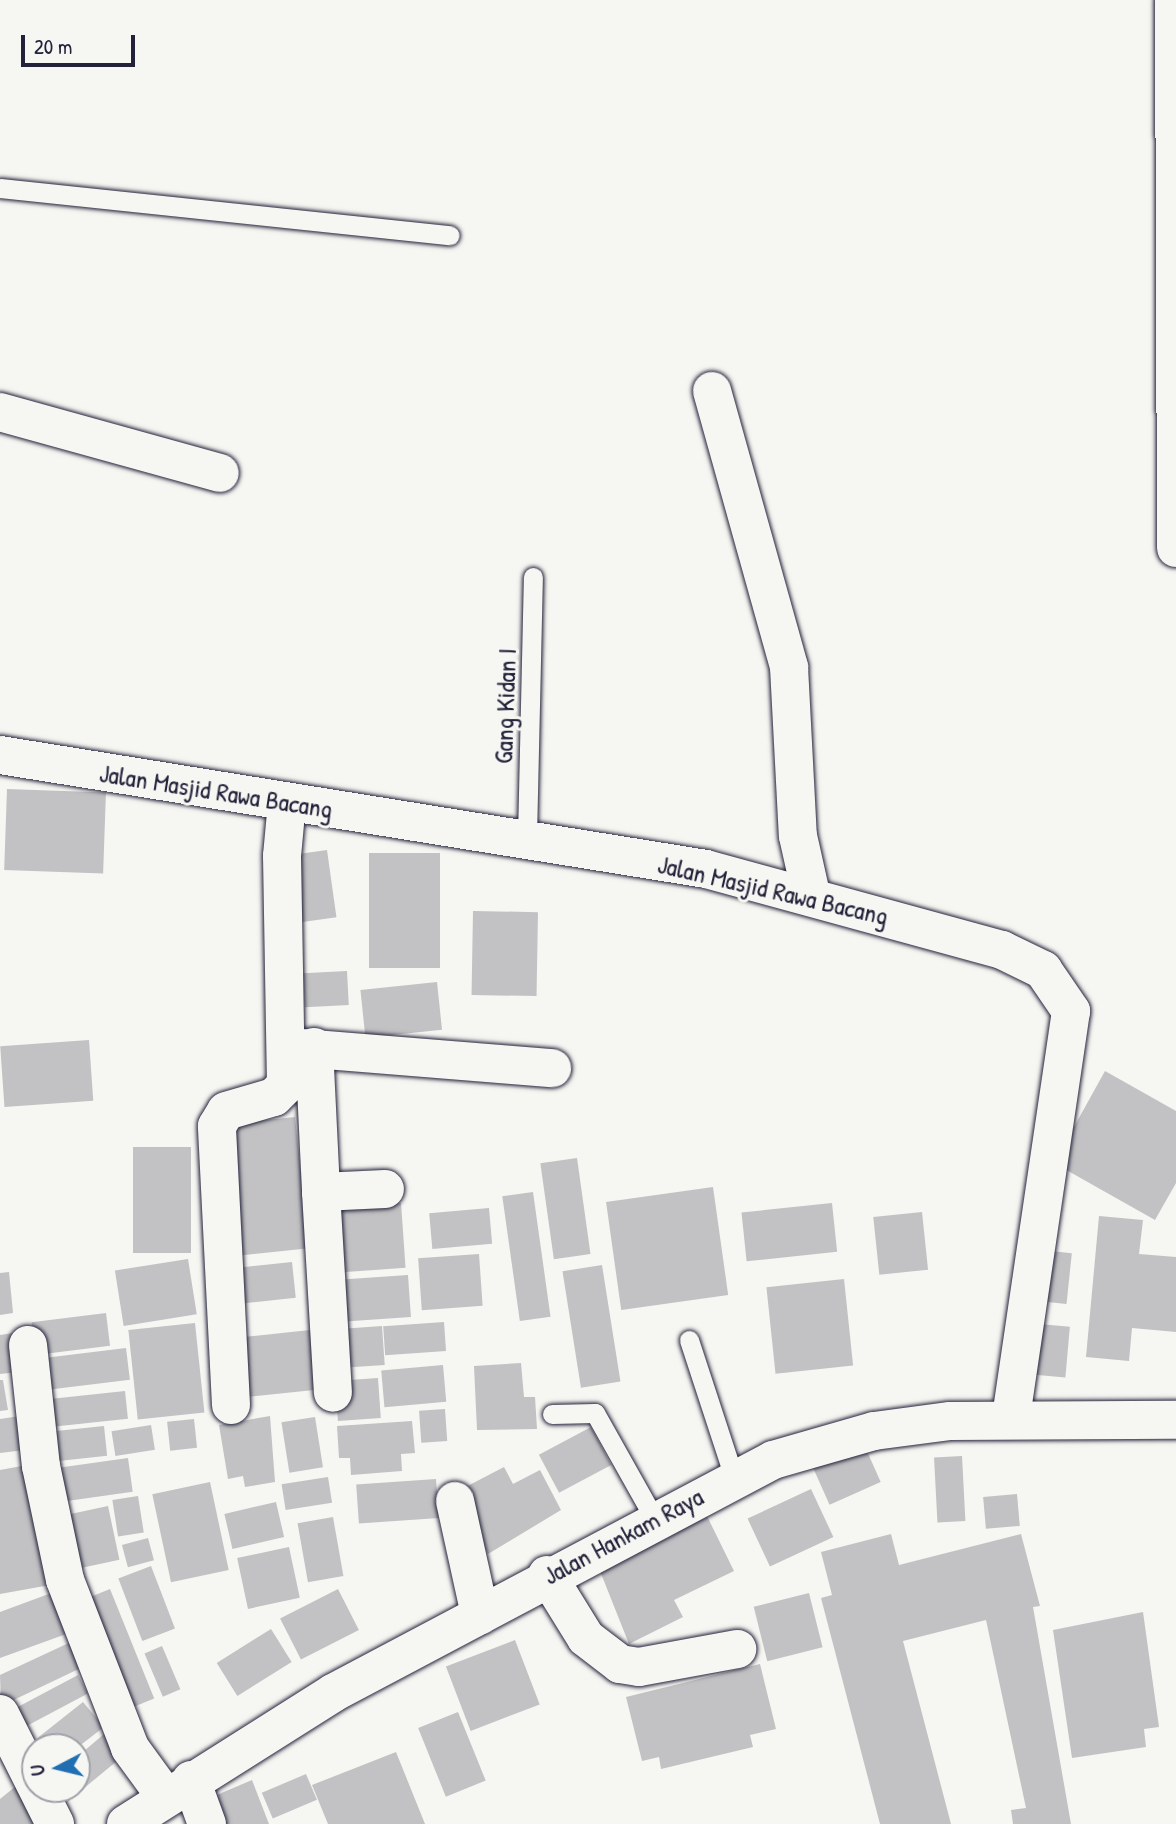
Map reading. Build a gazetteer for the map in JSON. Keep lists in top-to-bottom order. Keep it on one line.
{"streets":{"street":["Jalan Masjid Rawa Bacang","Jalan Hankam Raya"],"lane":["Gang Kidan I"]},"crossings":[["Gang Kidan I","Jalan Masjid Rawa Bacang"],["Jalan Masjid Rawa Bacang","Jalan Hankam Raya"]],"scale_bar":"20 m","north":"left"}
